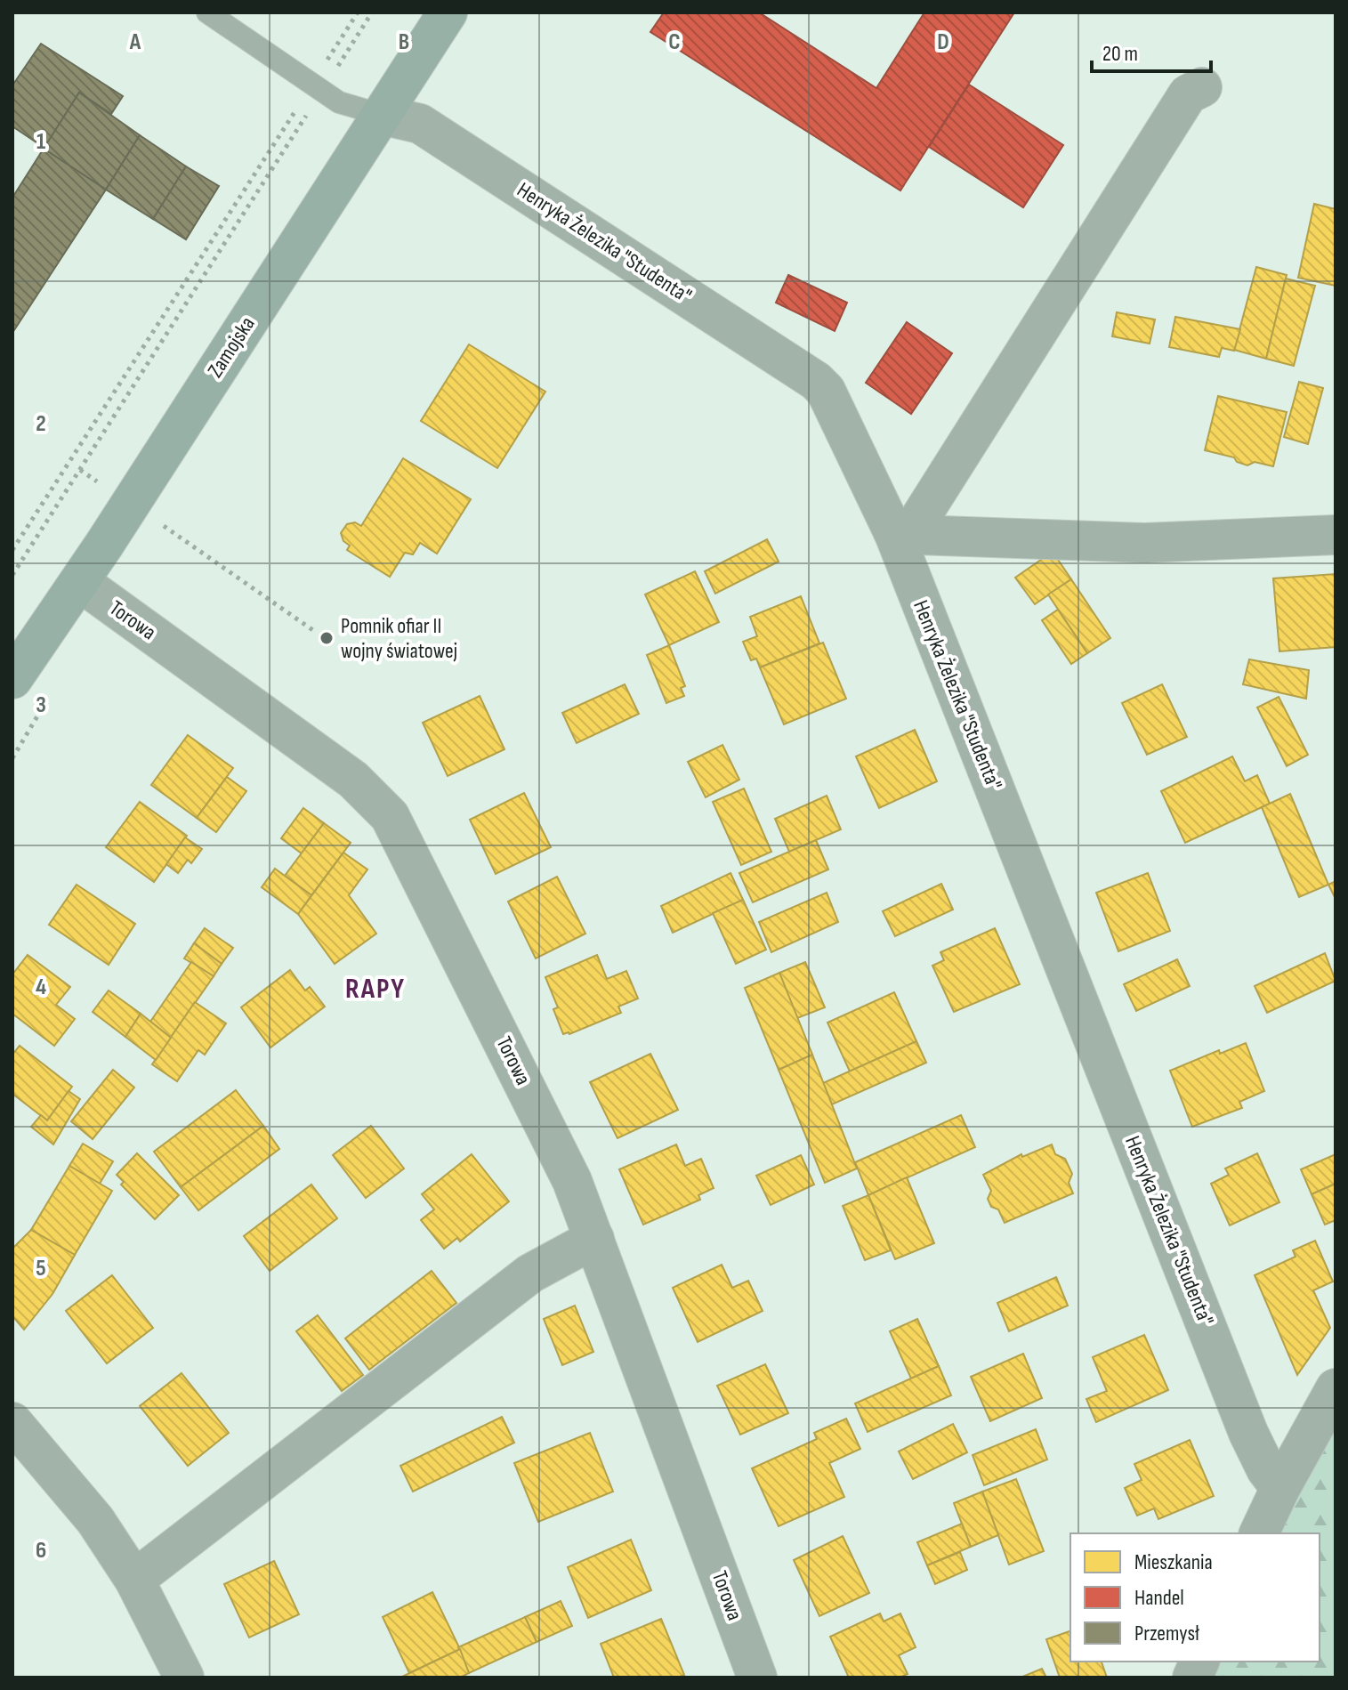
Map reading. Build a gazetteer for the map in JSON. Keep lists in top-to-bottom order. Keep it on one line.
{"streets":{"main road":["Zamojska"],"street":["Henryka Żelezika \"Studenta\"","Torowa"]},"crossings":[["Henryka Żelezika \"Studenta\"","Zamojska"],["Zamojska","Torowa"]],"districts":["RAPY"],"places":["Pomnik ofiar II wojny światowej"],"legend":["Mieszkania","Handel","Przemysł"],"scale_bar":"20 m","grid":{"columns":["A","B","C","D"],"rows":["1","2","3","4","5","6"]}}
